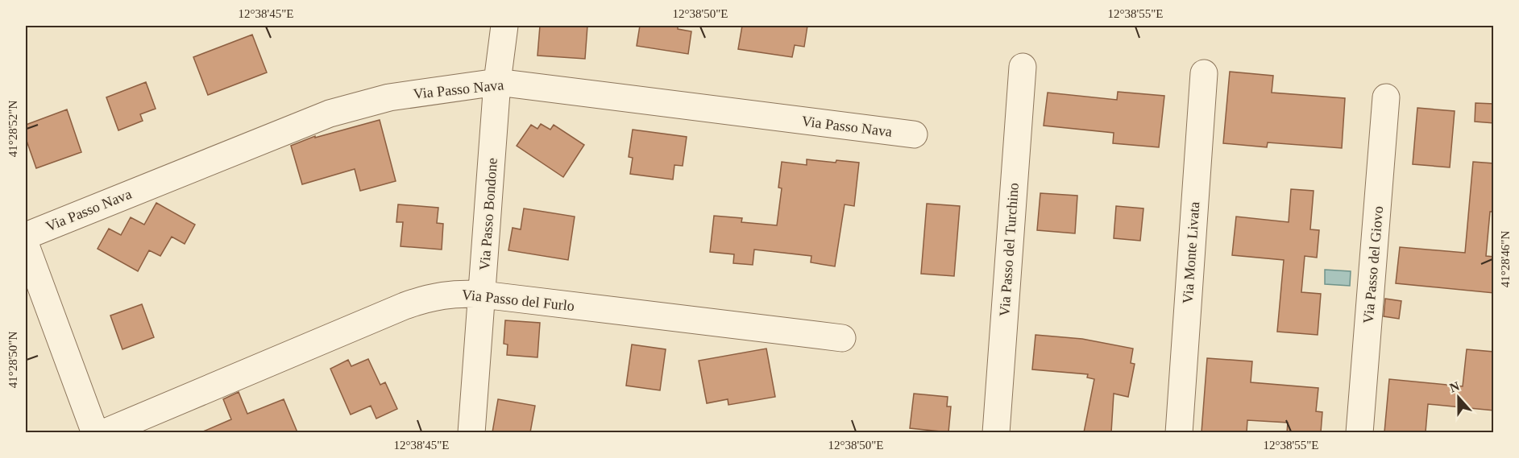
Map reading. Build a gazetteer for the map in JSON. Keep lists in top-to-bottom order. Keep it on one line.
{"streets":{"street":["Via Passo Nava","Via Passo Bondone","Via Passo del Turchino","Via Monte Livata","Via Passo del Giovo","Via Passo del Furlo"]},"crossings":[["Via Passo Nava","Via Passo Bondone"],["Via Passo Bondone","Via Passo del Furlo"]],"north":"top","coordinates":["12°38'45\"E","12°38'50\"E","12°38'55\"E","41°28'52\"N","41°28'46\"N","41°28'50\"N"]}
